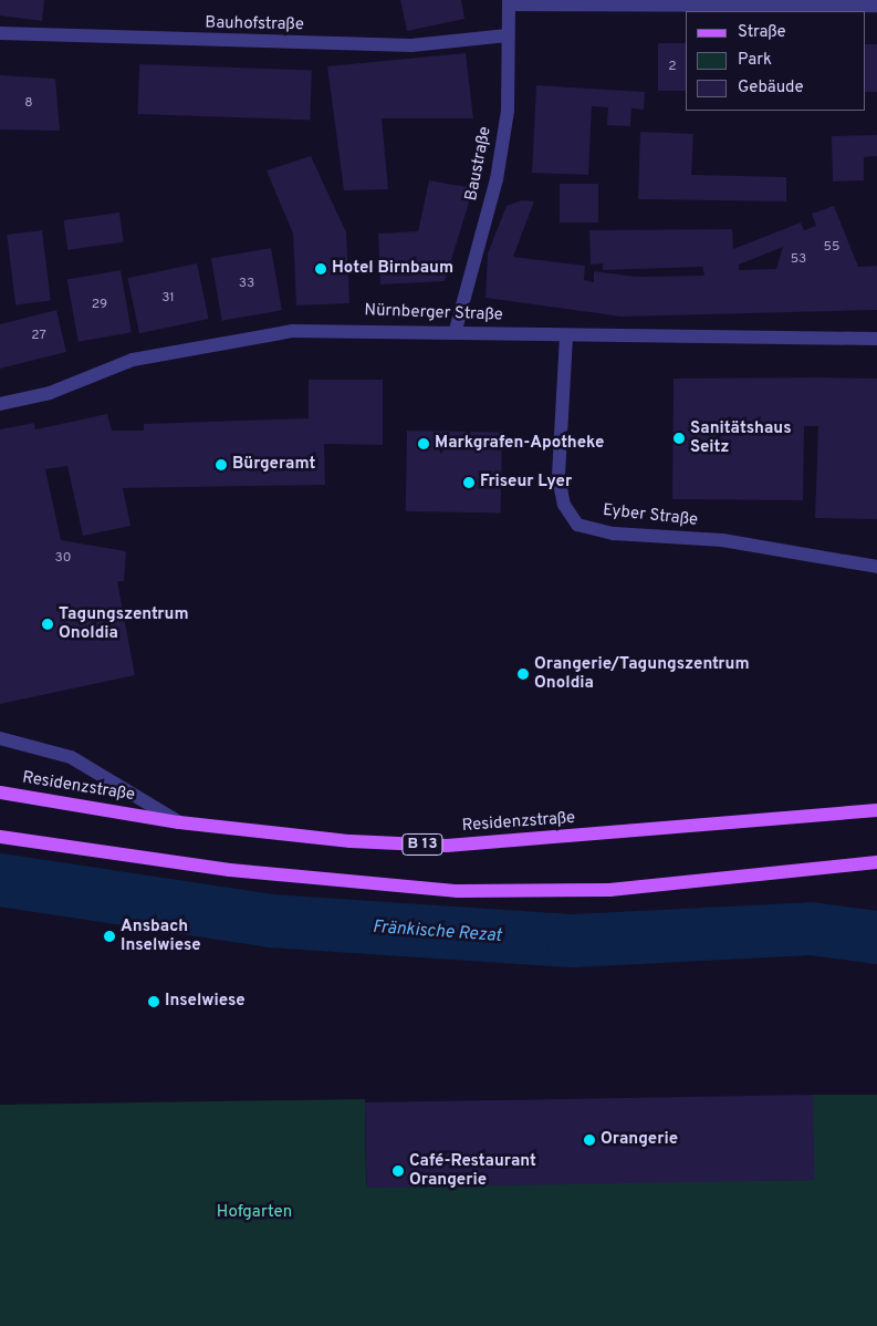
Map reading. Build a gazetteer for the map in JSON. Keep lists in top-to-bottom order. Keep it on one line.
{"streets":{"main road":["Residenzstraße","B 13"],"street":["Bauhofstraße","Baustraße","Nürnberger Straße","Eyber Straße"]},"crossings":[["Bauhofstraße","Baustraße"],["Baustraße","Nürnberger Straße"],["Nürnberger Straße","Eyber Straße"]],"water":["Fränkische Rezat"],"parks":["Hofgarten"],"places":["Hotel Birnbaum","Sanitätshaus Seitz","Markgrafen-Apotheke","Bürgeramt","Friseur Lyer","Tagungszentrum Onoldia","Orangerie/Tagungszentrum Onoldia","Ansbach Inselwiese","Inselwiese","Orangerie","Café-Restaurant Orangerie"],"house_numbers":["2","8","55","53","33","31","29","27","30"],"legend":["Straße","Park","Gebäude"]}
